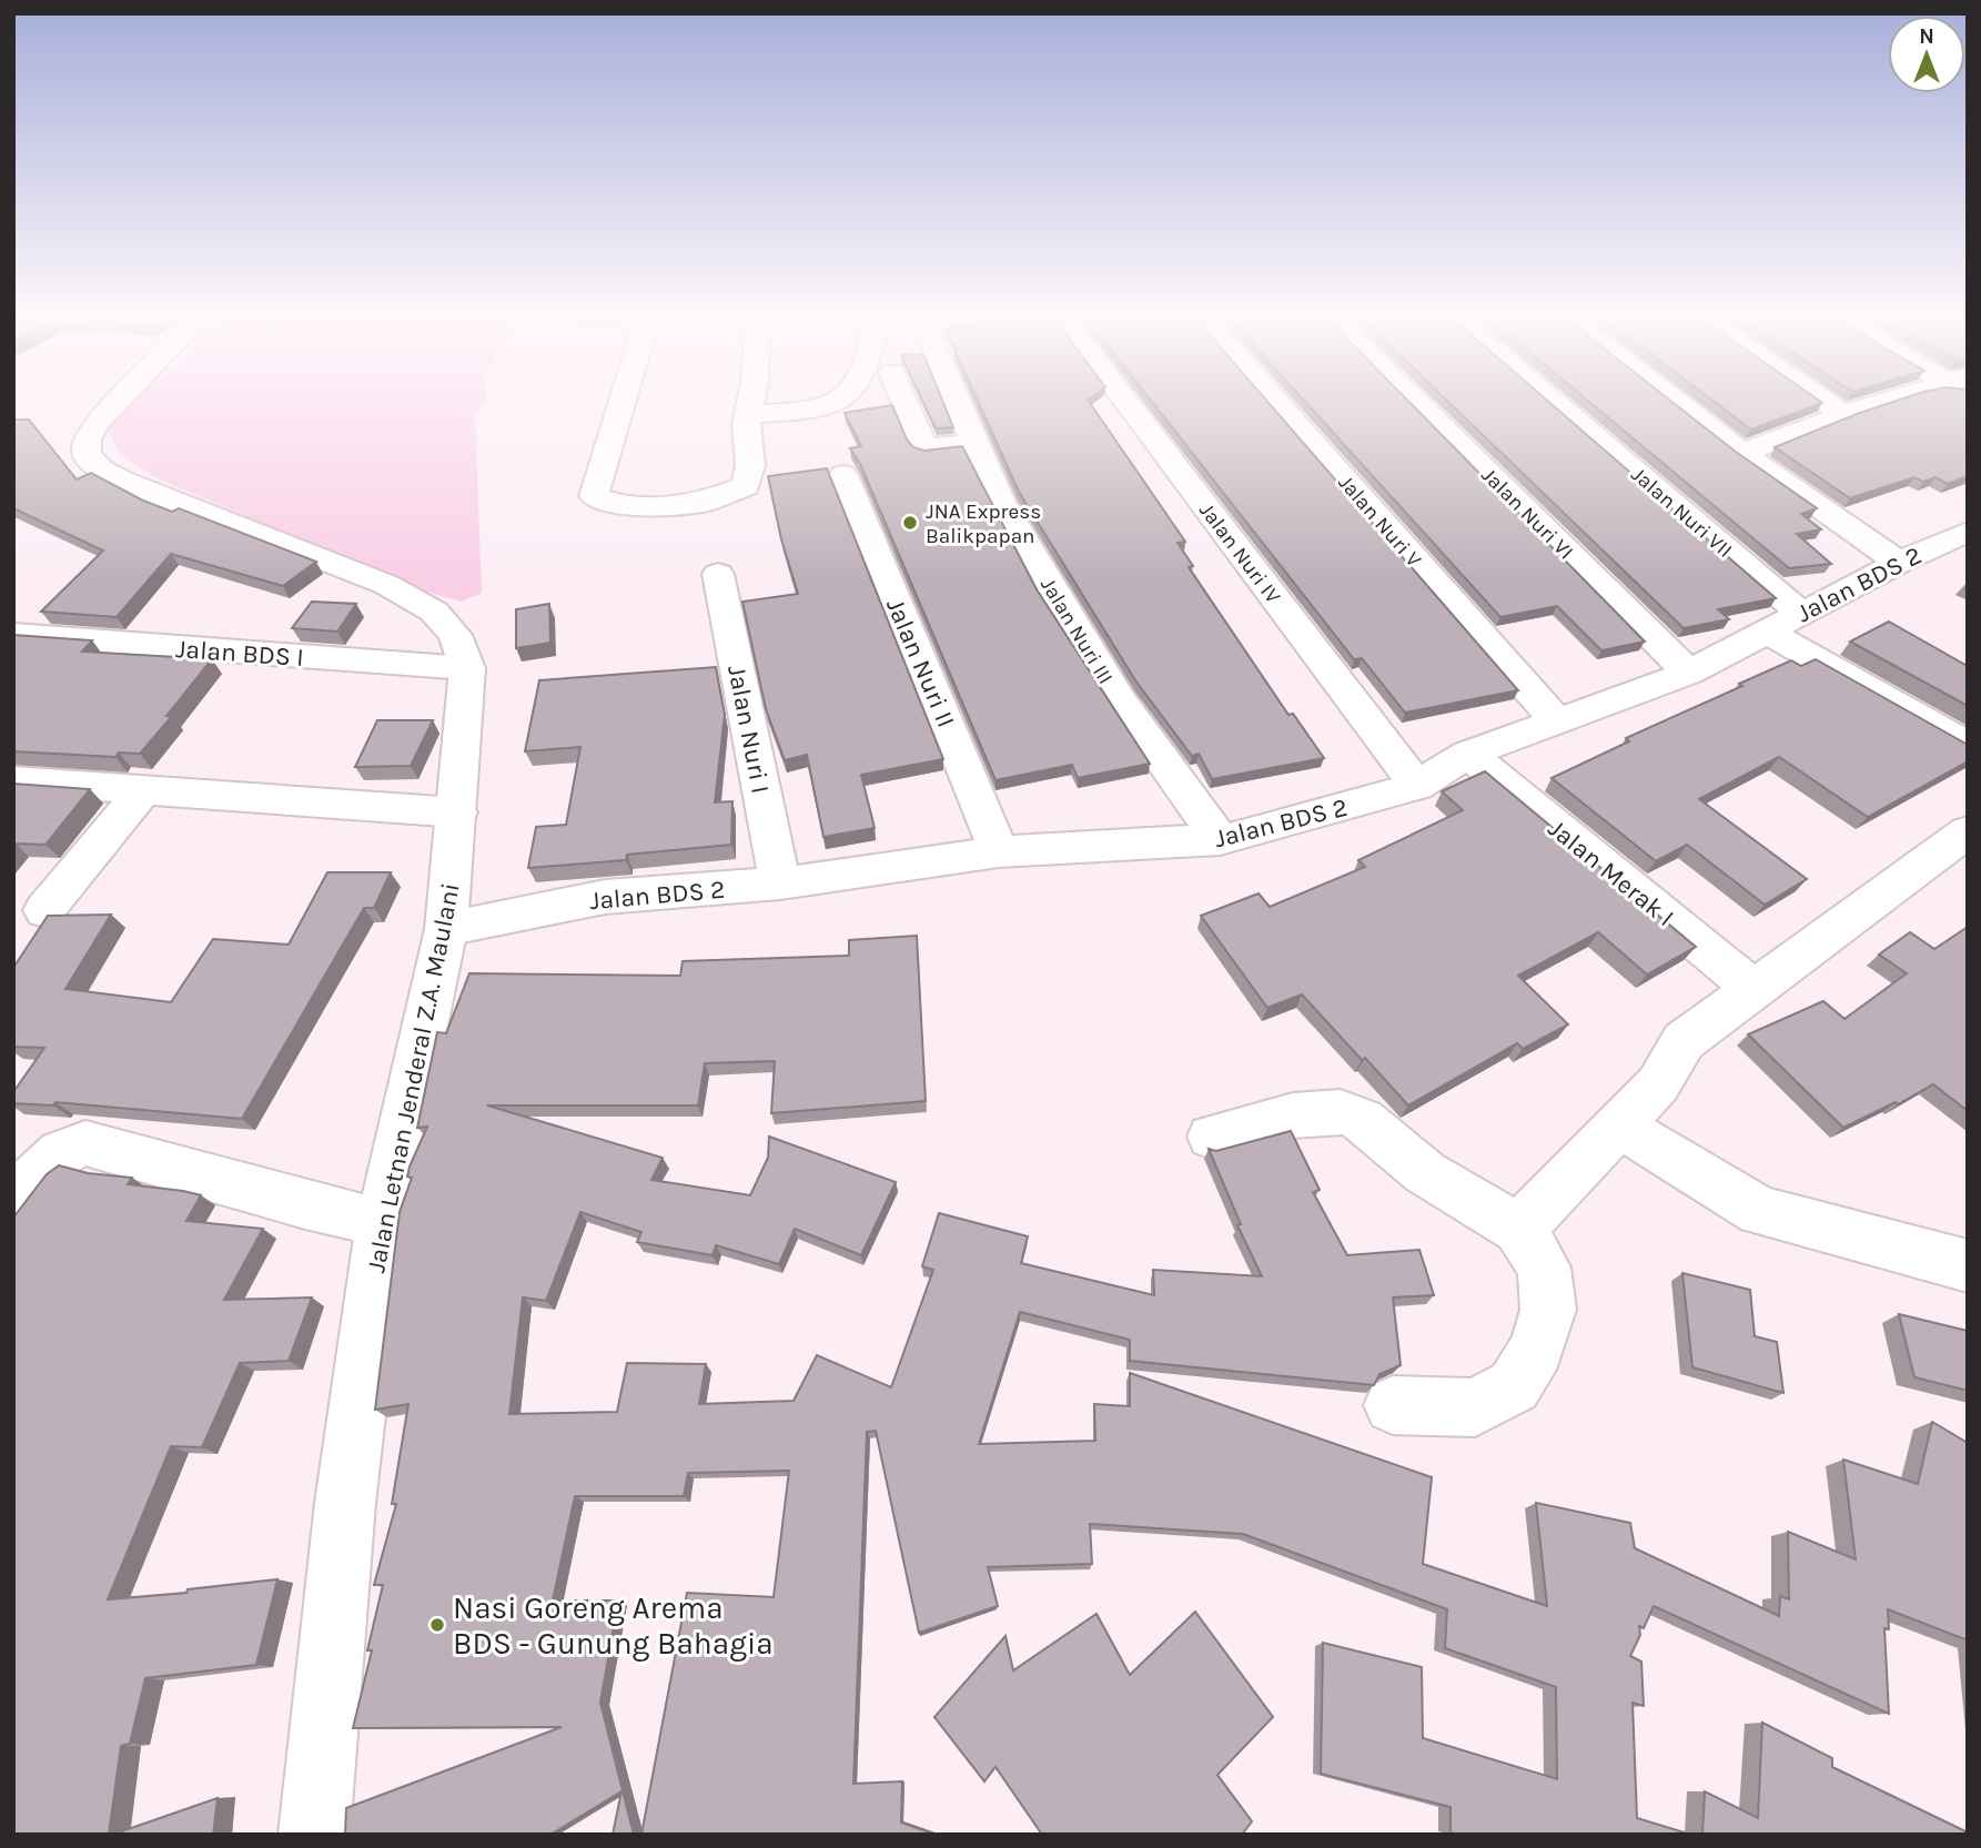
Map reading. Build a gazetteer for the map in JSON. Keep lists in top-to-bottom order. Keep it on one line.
{"streets":{"street":["Jalan Nuri VII","Jalan Nuri VI","Jalan Nuri V","Jalan Nuri IV","Jalan BDS 2","Jalan Nuri III","Jalan BDS I","Jalan Nuri II","Jalan Nuri I","Jalan Merak I","Jalan Letnan Jenderal Z.A. Maulani"]},"crossings":[["Jalan Nuri VII","Jalan BDS 2"],["Jalan Nuri VI","Jalan BDS 2"],["Jalan Nuri V","Jalan BDS 2"],["Jalan Nuri IV","Jalan BDS 2"],["Jalan BDS 2","Jalan Nuri III"],["Jalan BDS 2","Jalan Nuri II"],["Jalan BDS 2","Jalan Nuri I"],["Jalan BDS 2","Jalan Merak I"],["Jalan BDS 2","Jalan Letnan Jenderal Z.A. Maulani"],["Jalan BDS I","Jalan Letnan Jenderal Z.A. Maulani"]],"places":["JNA Express Balikpapan","Nasi Goreng Arema BDS - Gunung Bahagia"],"north":"top"}
